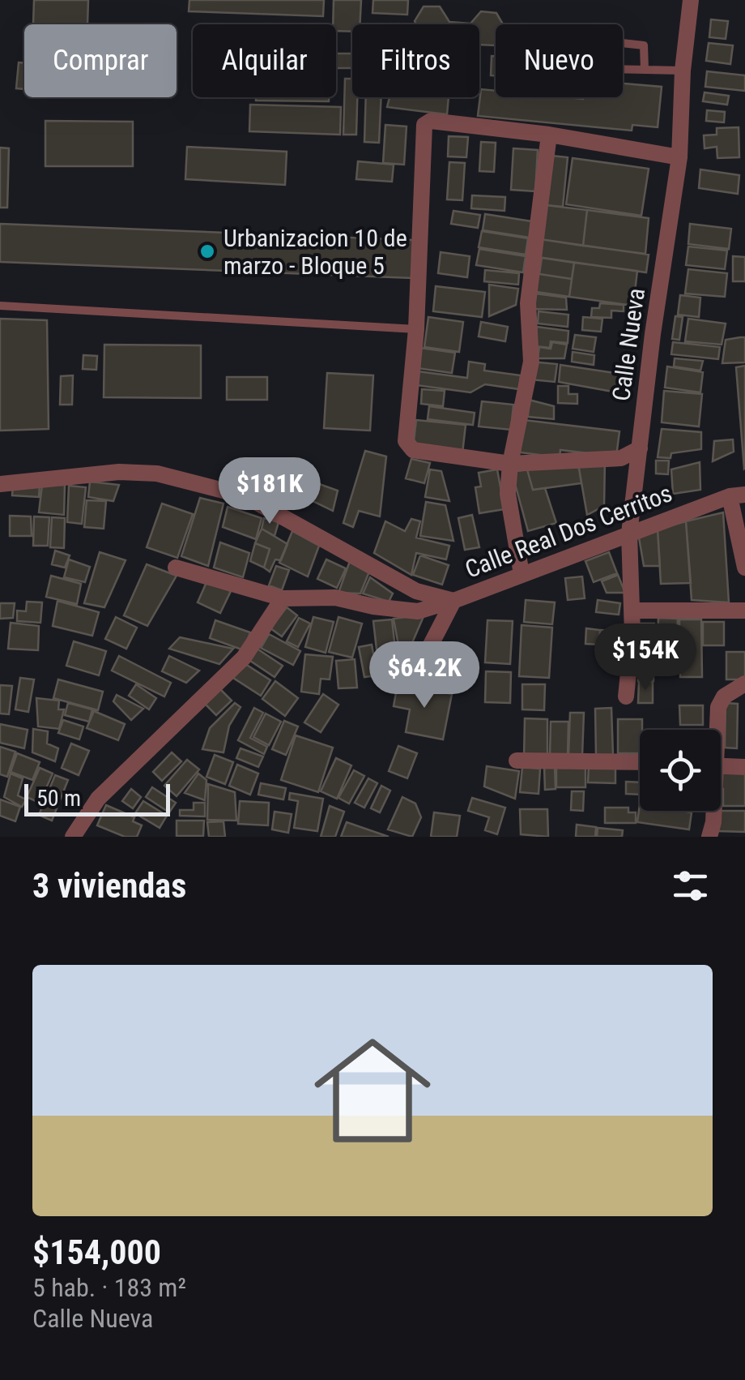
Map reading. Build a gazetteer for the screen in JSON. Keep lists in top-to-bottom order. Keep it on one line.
{"streets":{"street":["Calle Nueva","Calle Real Dos Cerritos"]},"crossings":[["Calle Nueva","Calle Real Dos Cerritos"]],"places":["Urbanizacion 10 de marzo - Bloque 5"],"scale_bar":"50 m","page":{"chip":["Comprar","Alquilar","Filtros","Nuevo"],"price":["$181K","$154K","$64.2K"],"scale":"50 m","heading":"3 viviendas","list":[{"name":"$154,000","note":"5 hab. · 183 m² · Calle Nueva"}]}}
